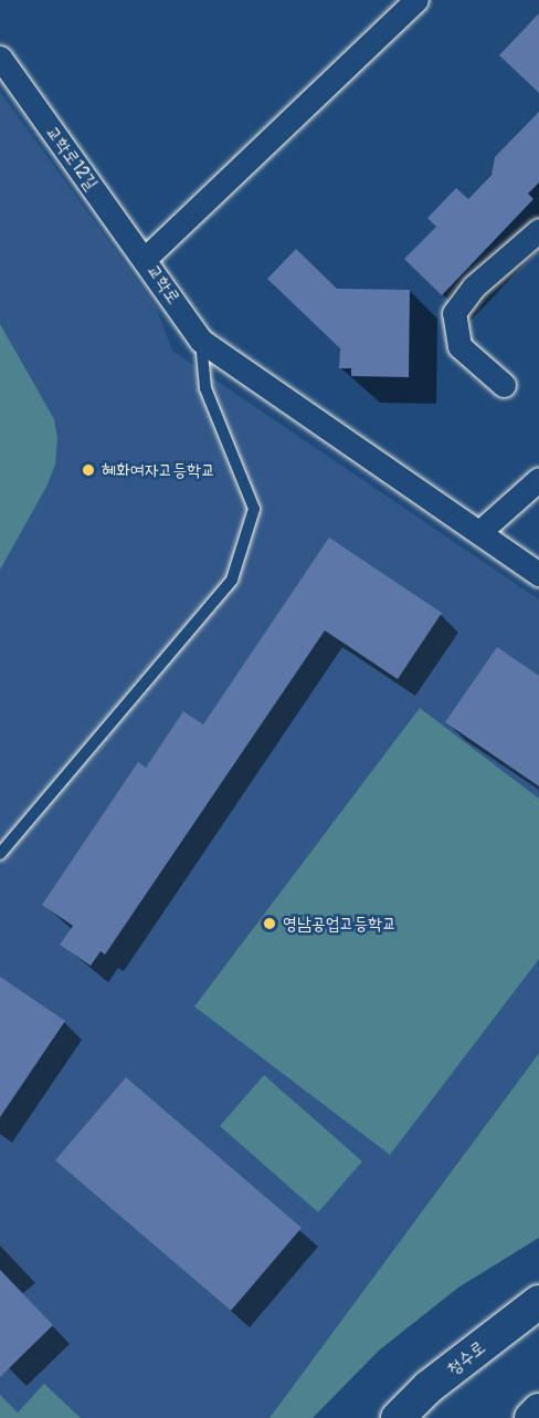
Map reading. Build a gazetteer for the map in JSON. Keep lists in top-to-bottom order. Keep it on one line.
{"streets":{"main road":["청수로"],"street":["교학로12길","교학로"]},"crossings":[["교학로12길","교학로"]],"places":["혜화여자고등학교","영남공업고등학교"]}
